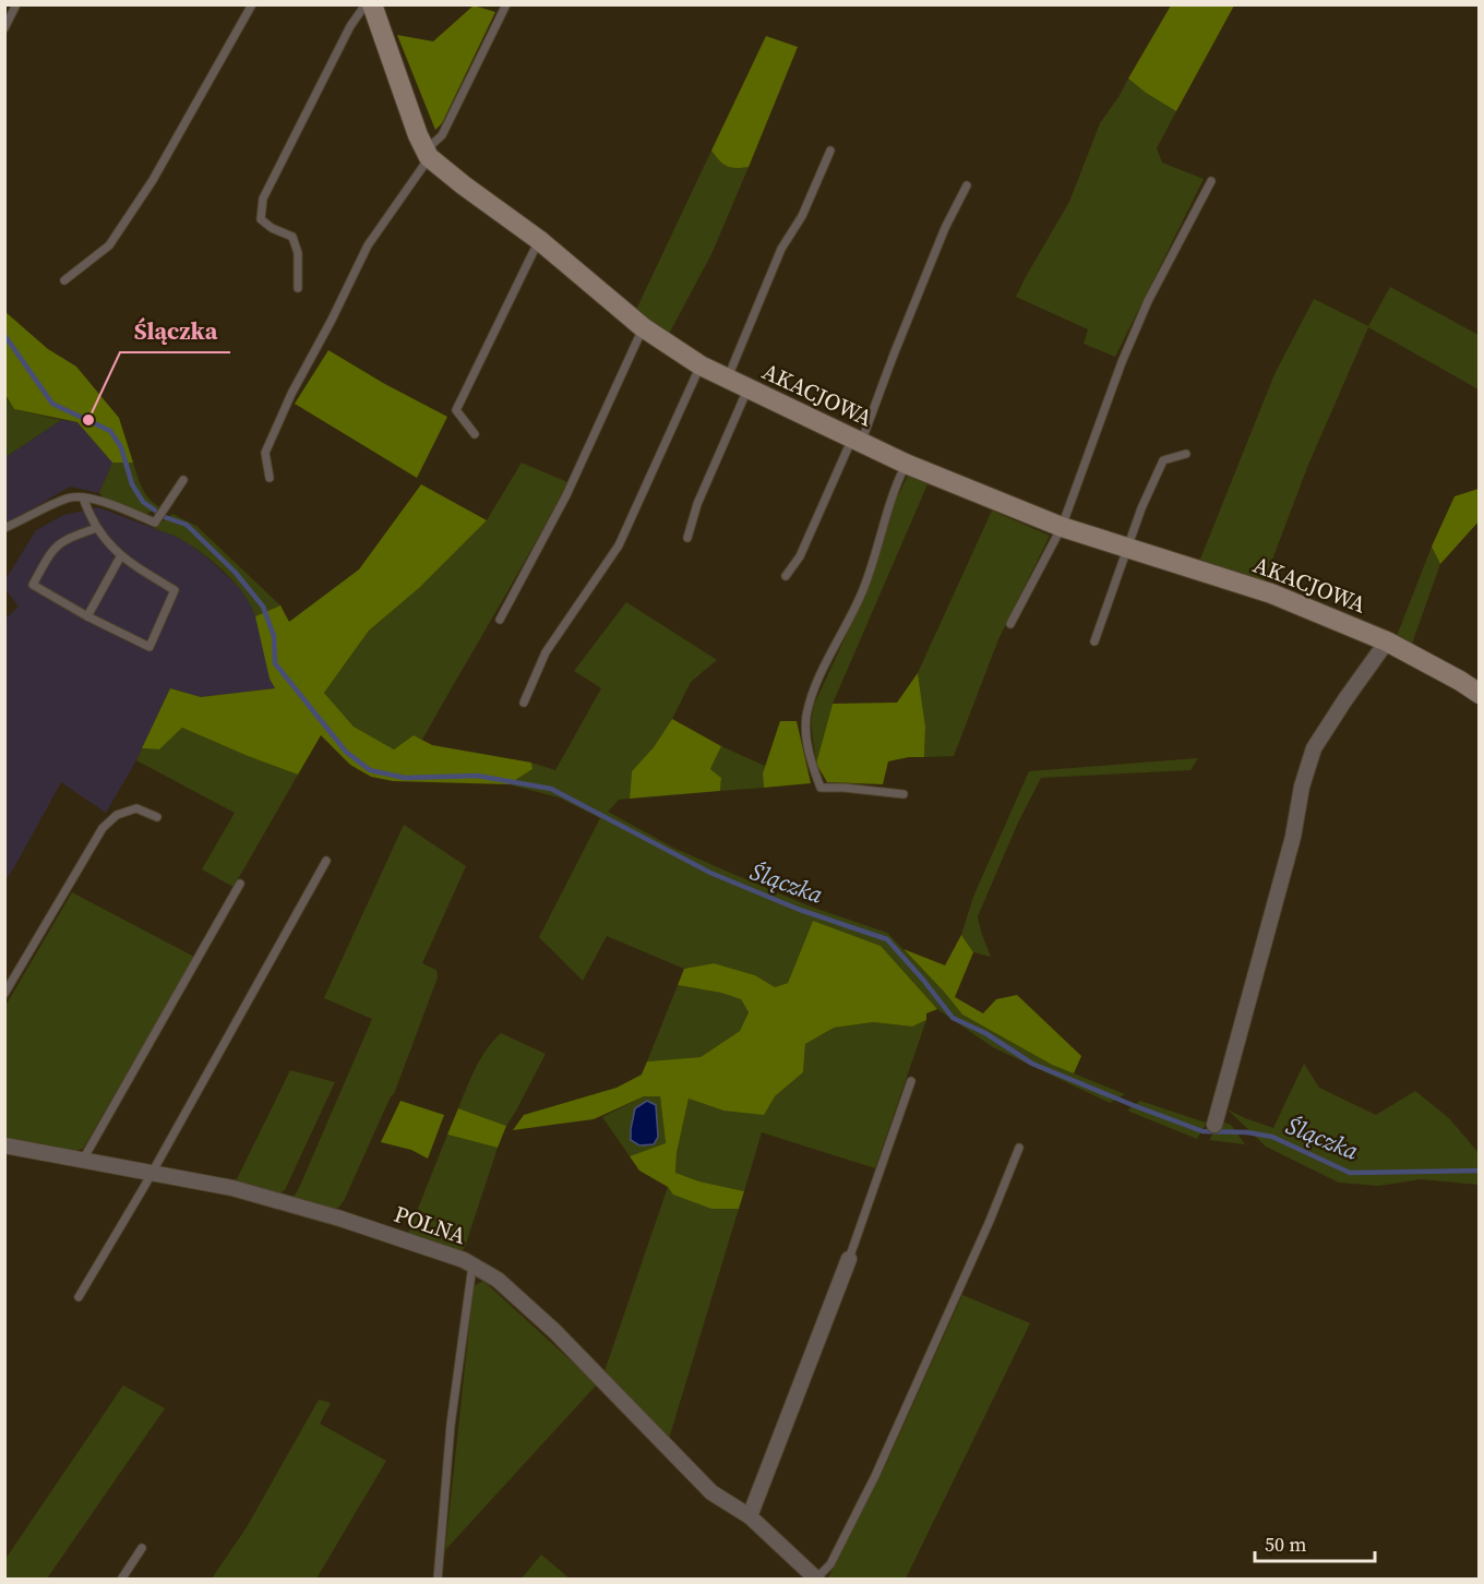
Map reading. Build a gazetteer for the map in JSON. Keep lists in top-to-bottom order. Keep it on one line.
{"streets":{"street":["AKACJOWA","POLNA"]},"water":["Ślączka"],"places":["Ślączka"],"scale_bar":"50 m"}
